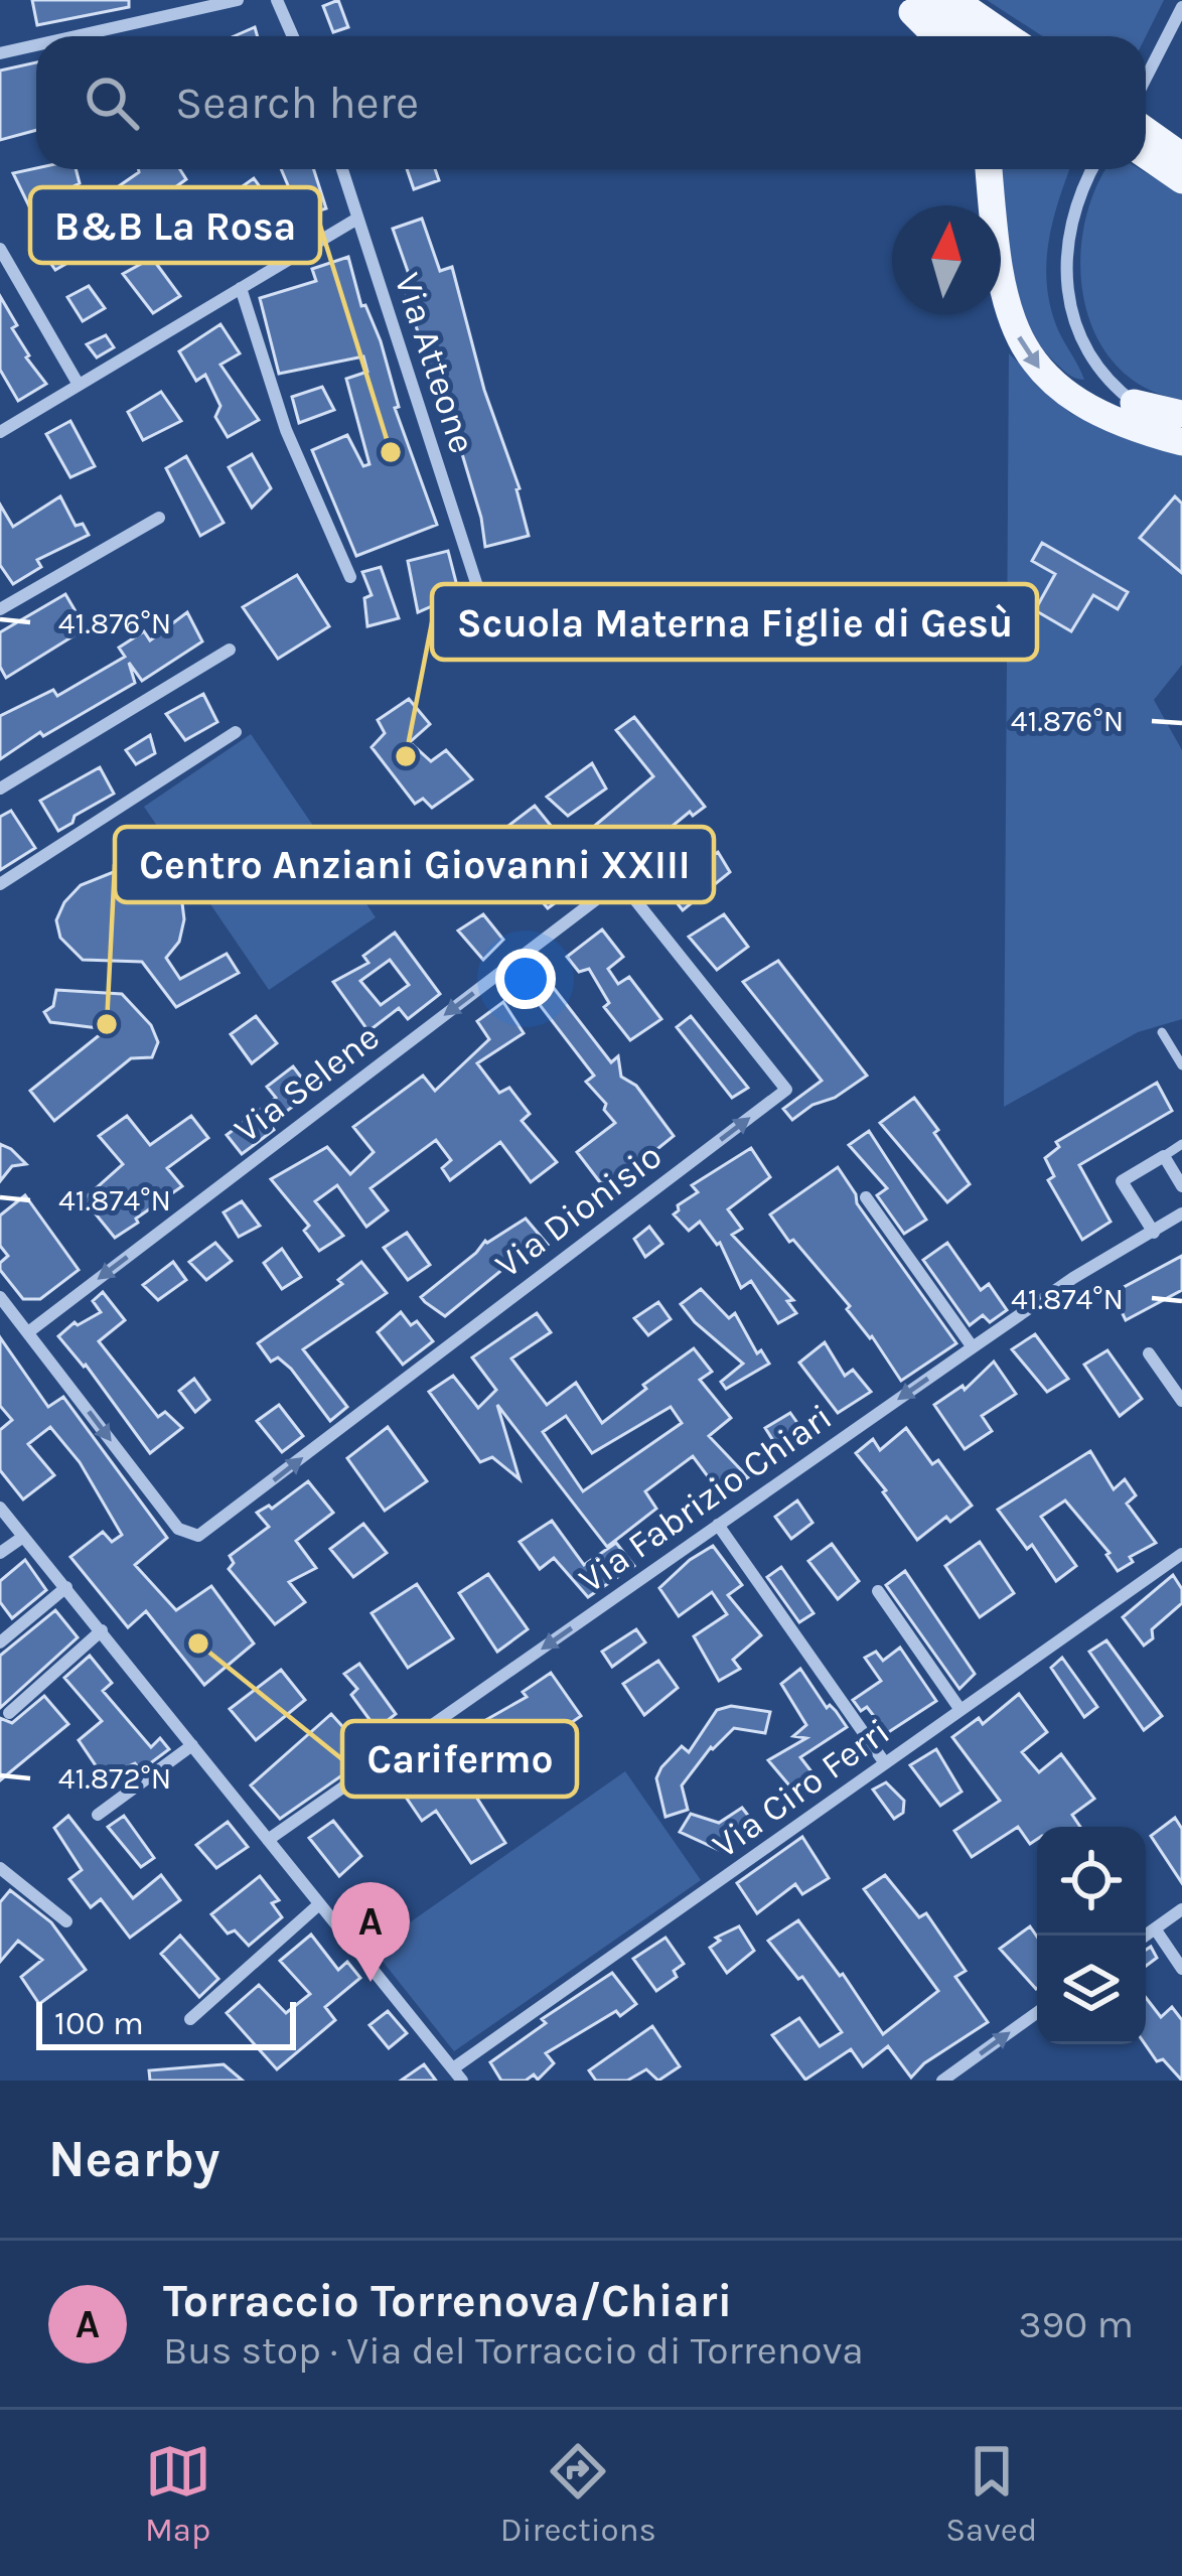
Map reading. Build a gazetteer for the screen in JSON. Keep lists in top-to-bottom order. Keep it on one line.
{"streets":{"street":["Via Atteone","Via Selene","Via Dionisio","Via Fabrizio Chiari","Via Ciro Ferri"]},"crossings":[["Via Selene","Via Dionisio"]],"one_way":["Via Selene","Via Fabrizio Chiari"],"places":["B&B La Rosa","Scuola Materna Figlie di Gesù","Centro Anziani Giovanni XXIII","Carifermo"],"scale_bar":"100 m","north":"top","page":{"search":"Search here","pins":"A","scale":"100 m","heading":"Nearby","list":[{"mark":"A","name":"Torraccio Torrenova/Chiari","note":"Bus stop · Via del Torraccio di Torrenova","value":"390 m"}],"nav":["Map","Directions","Saved"]},"coordinates":["41.876°N","41.874°N","41.872°N"]}
